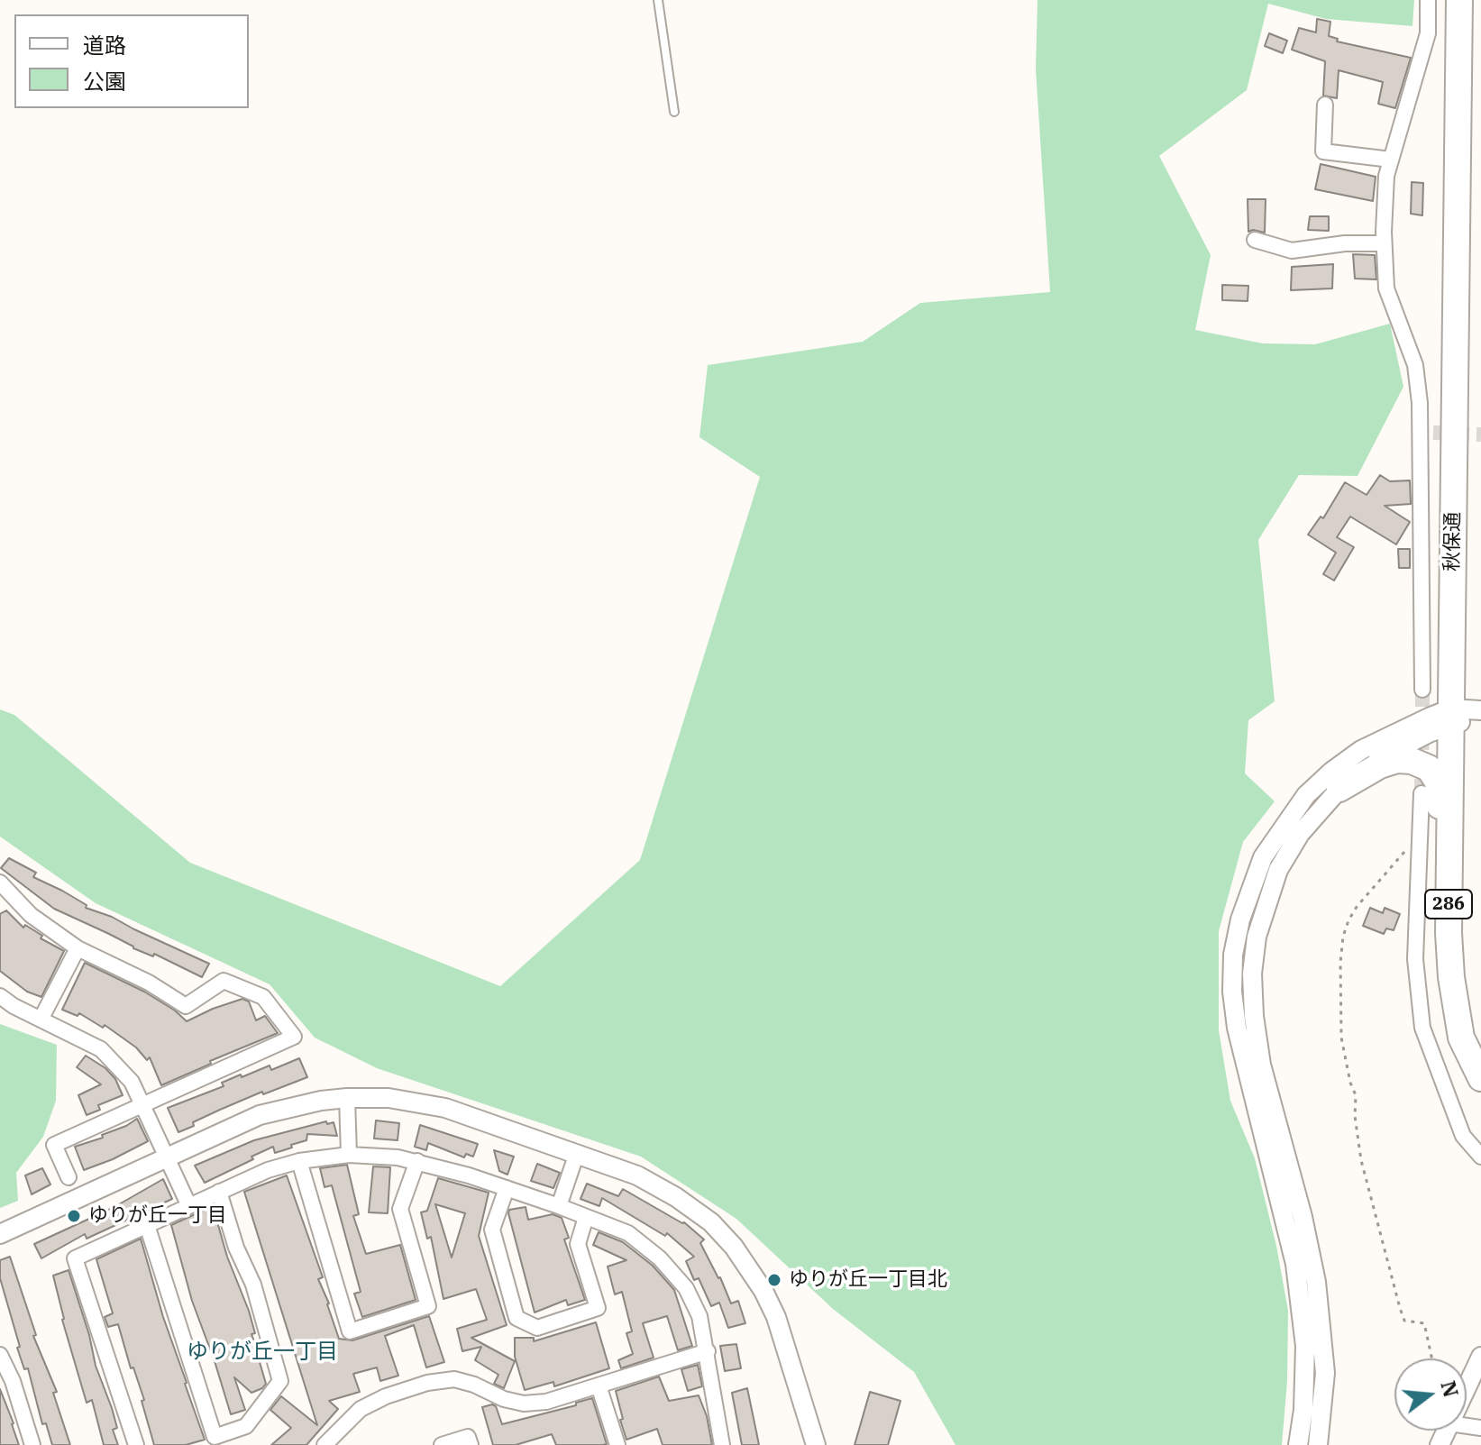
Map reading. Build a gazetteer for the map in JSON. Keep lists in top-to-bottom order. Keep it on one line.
{"streets":{"highway":["秋保通","286"]},"districts":["ゆりが丘一丁目"],"places":["ゆりが丘一丁目","ゆりが丘一丁目北"],"legend":["道路","公園"],"north":"right"}
